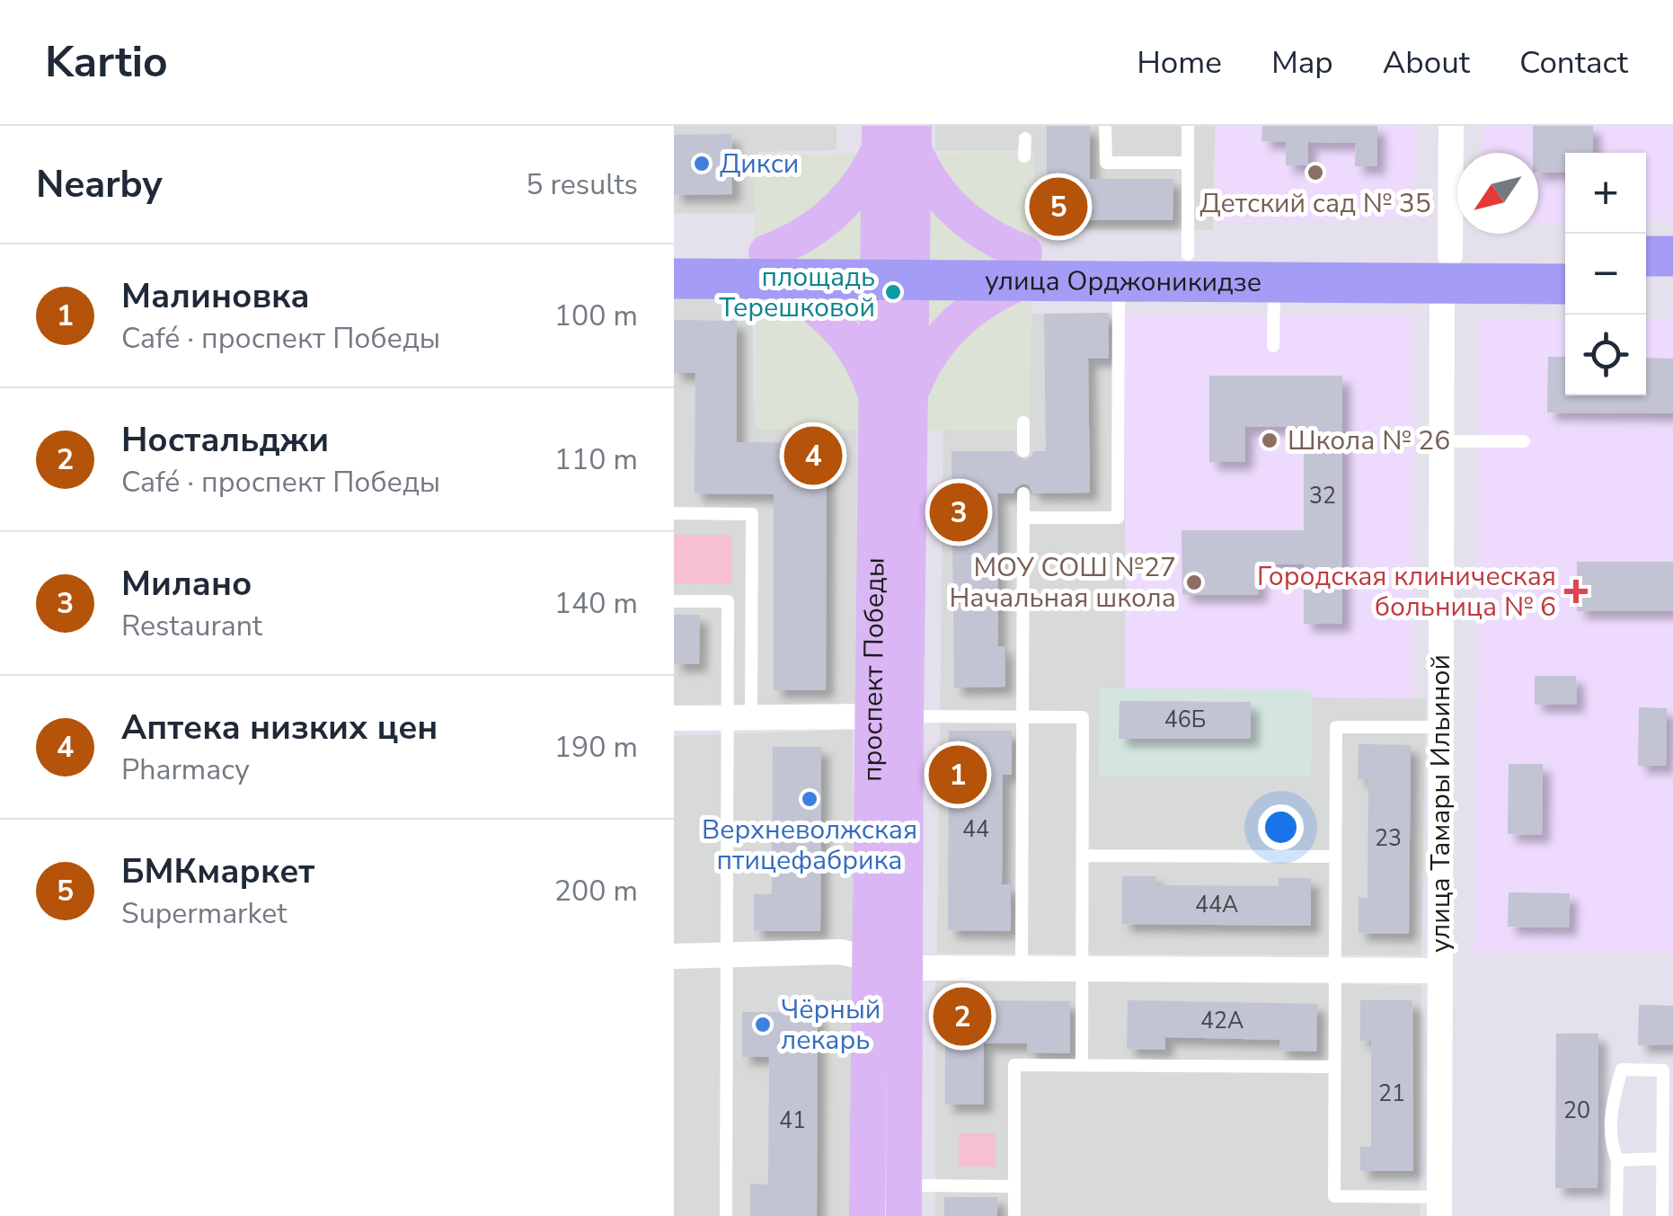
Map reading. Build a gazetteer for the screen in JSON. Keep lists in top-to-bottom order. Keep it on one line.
{"streets":{"main road":["улица Орджоникидзе","проспект Победы"],"street":["улица Тамары Ильиной"]},"crossings":[["улица Орджоникидзе","проспект Победы"],["улица Орджоникидзе","улица Тамары Ильиной"]],"places":{"other":["Дикси","Детский сад № 35","площадь Терешковой","Школа № 26","МОУ СОШ №27 Начальная школа","Верхневолжская птицефабрика","Чёрный лекарь"],"health":["Городская клиническая больница № 6"]},"house_numbers":["32","46Б","44","23","44А","42А","21","20","41"],"north":"bottom left","page":{"header":"Kartio","nav":["Home","Map","About","Contact"],"heading":["Nearby","5 results"],"map_buttons":["+","−"],"pins":["5","4","3","1","2"],"list":[{"mark":"1","name":"Малиновка","note":"Café · проспект Победы","value":"100 m"},{"mark":"2","name":"Ностальджи","note":"Café · проспект Победы","value":"110 m"},{"mark":"3","name":"Милано","note":"Restaurant","value":"140 m"},{"mark":"4","name":"Аптека низких цен","note":"Pharmacy","value":"190 m"},{"mark":"5","name":"БМКмаркет","note":"Supermarket","value":"200 m"}]}}
